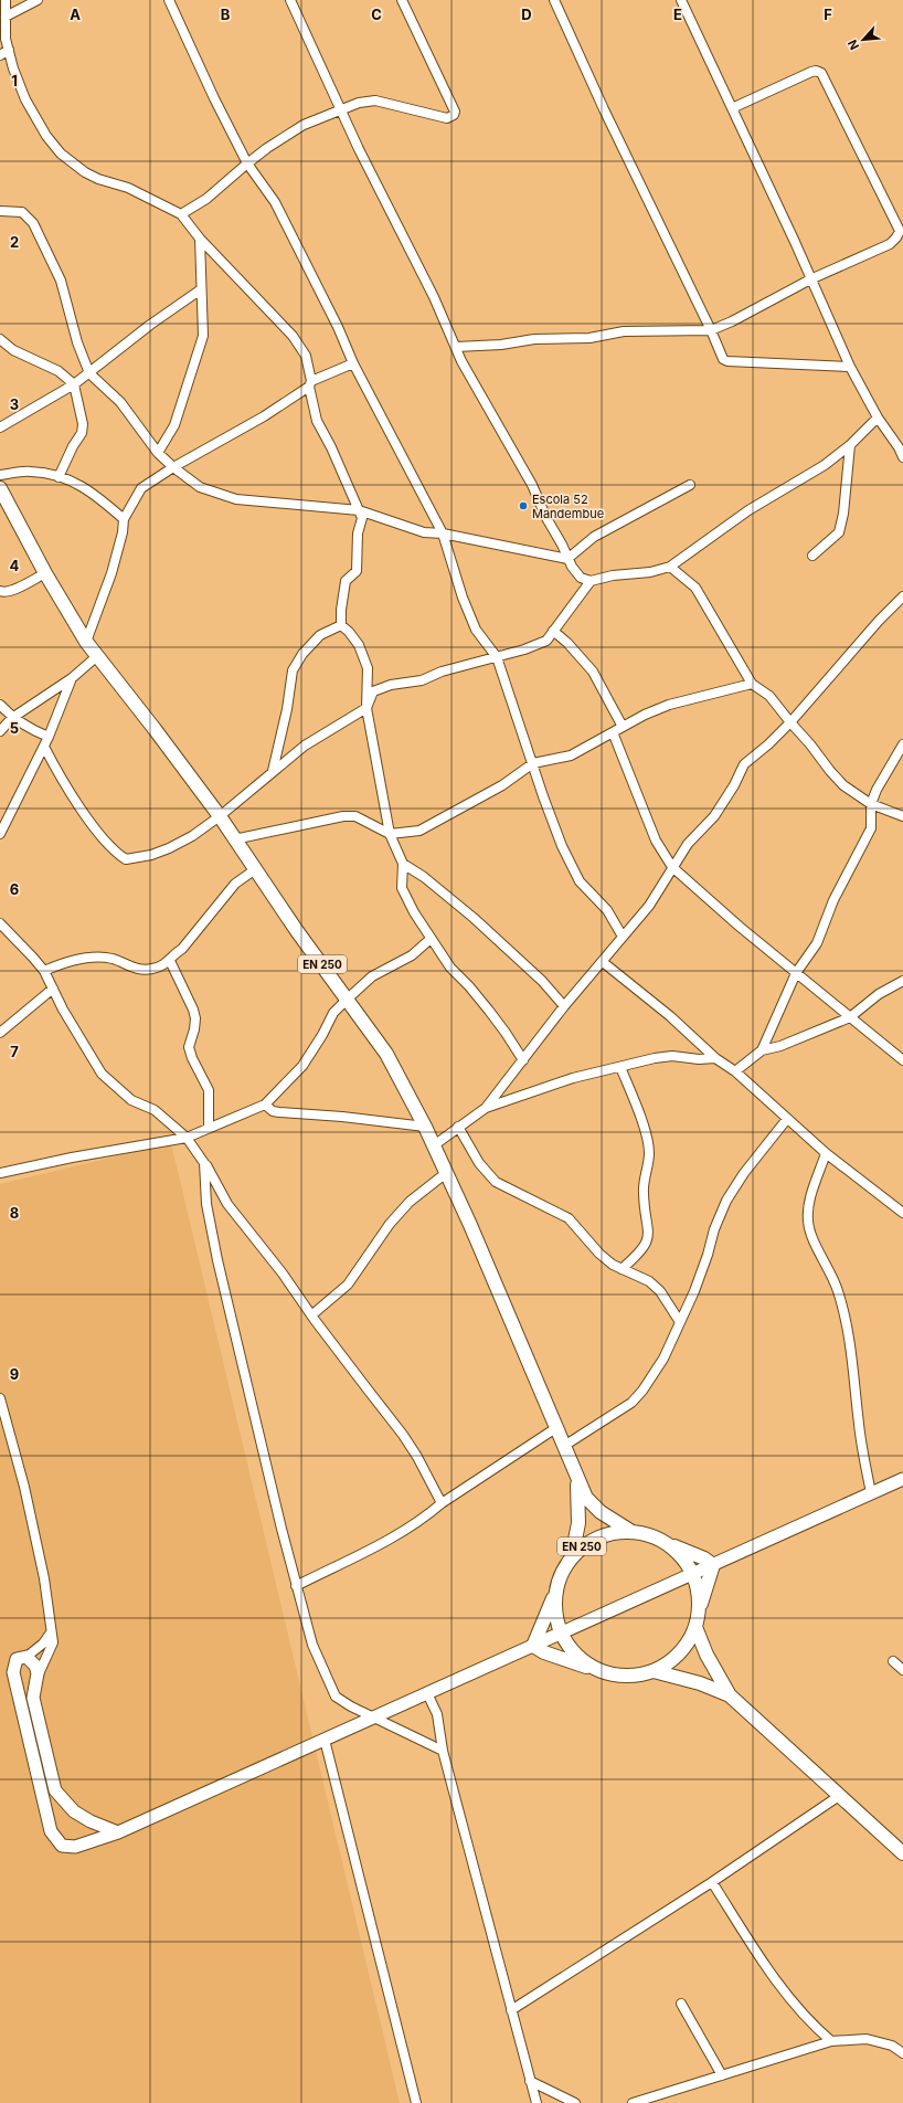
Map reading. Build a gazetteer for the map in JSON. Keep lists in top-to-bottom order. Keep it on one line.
{"streets":{"main road":["EN 250"]},"places":["Escola 52 Mandembue"],"north":"bottom left","grid":{"columns":["A","B","C","D","E","F"],"rows":["1","2","3","4","5","6","7","8","9"]}}
